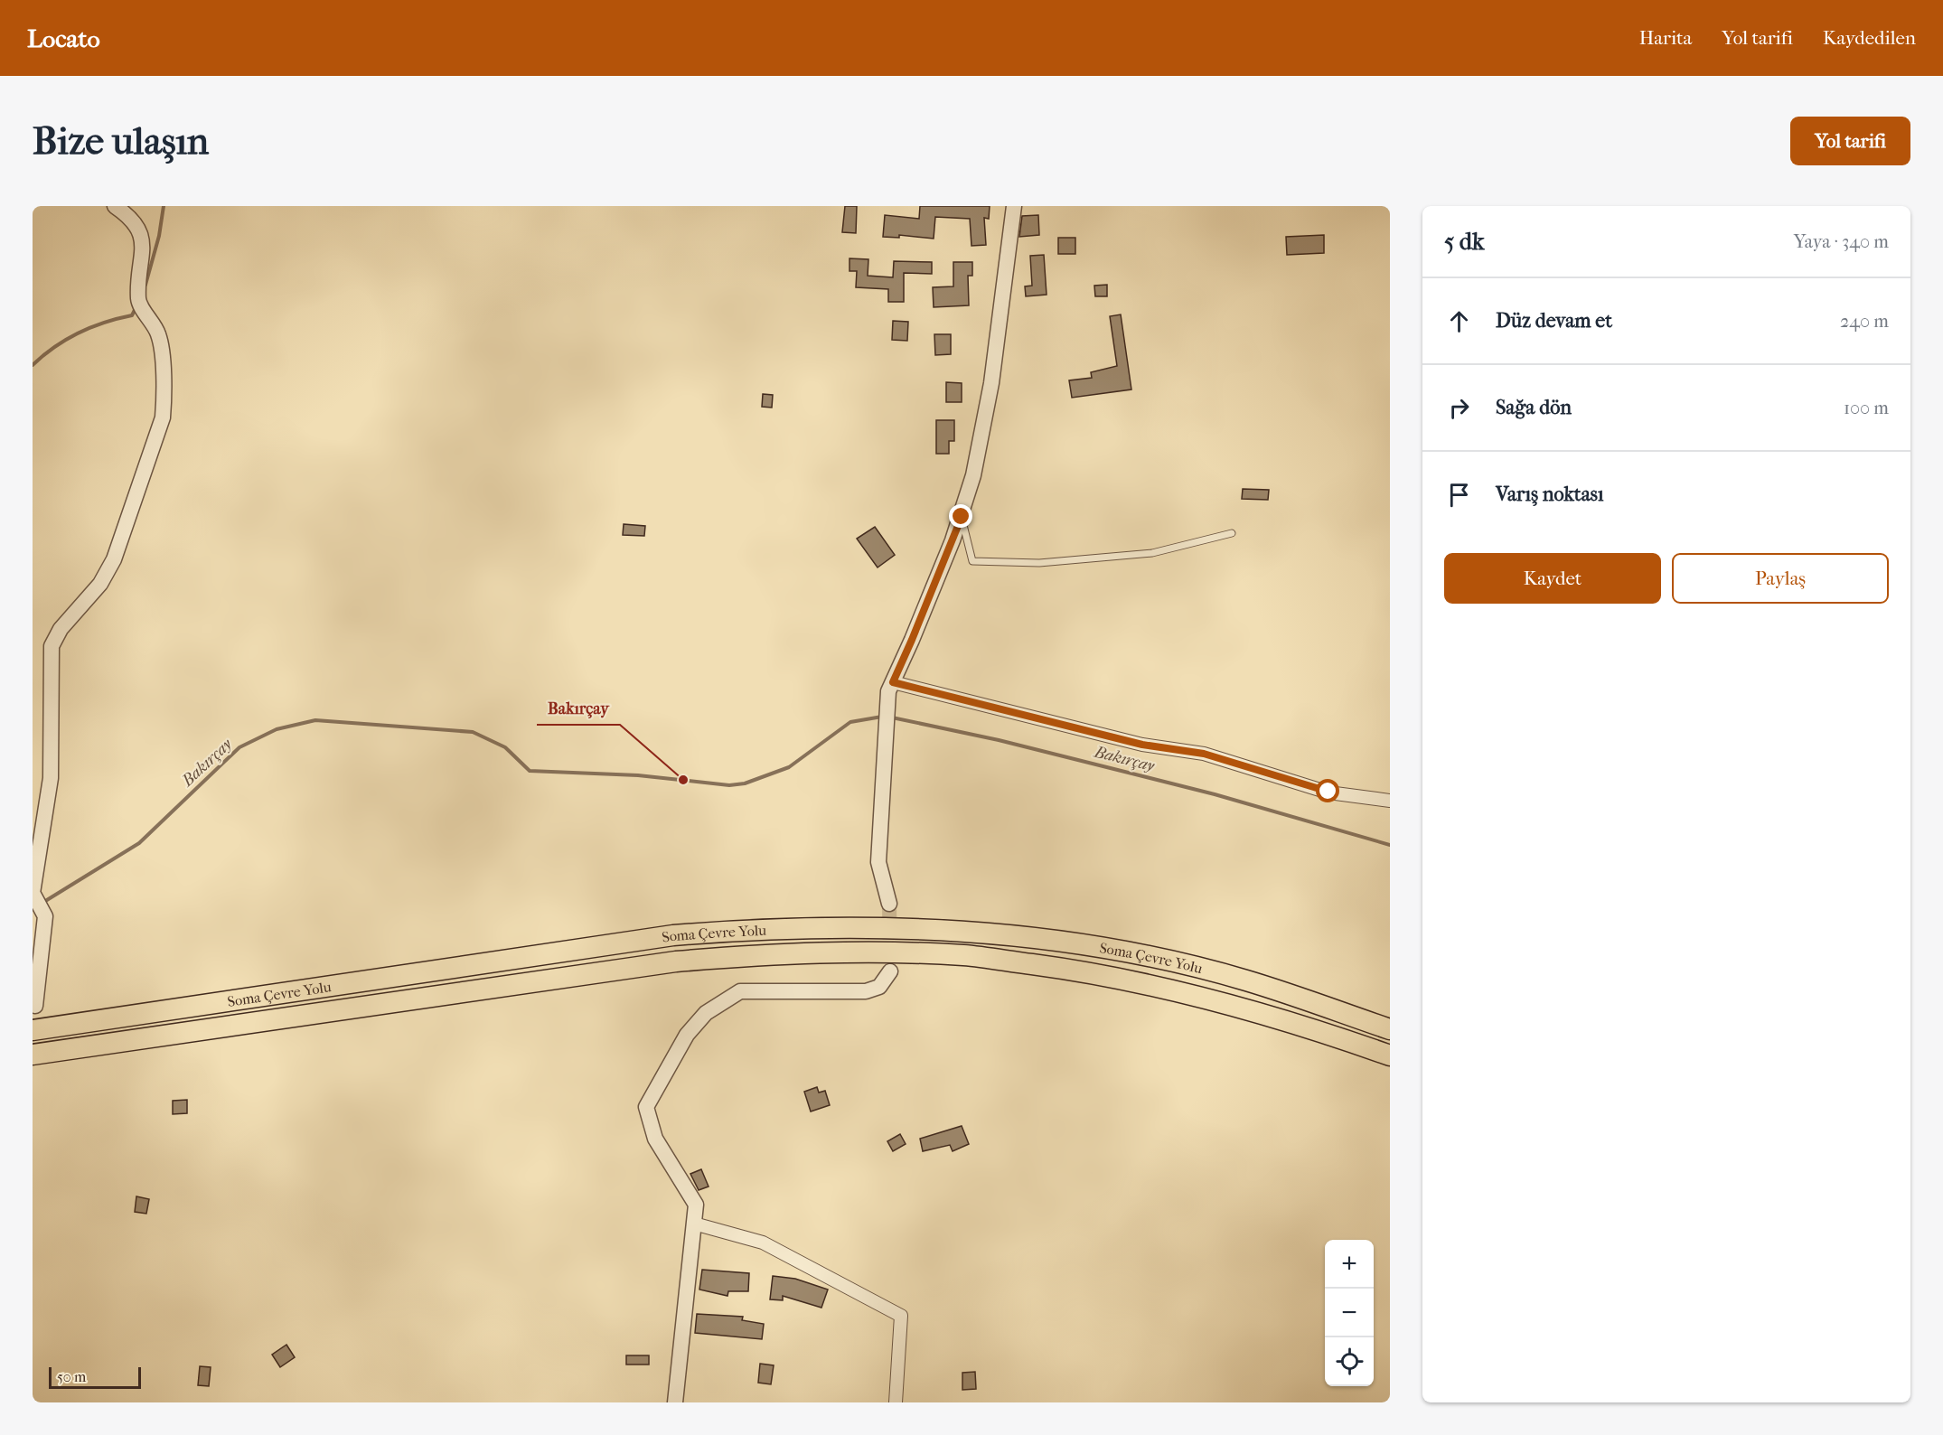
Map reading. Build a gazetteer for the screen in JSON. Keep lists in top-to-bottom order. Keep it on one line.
{"streets":{"highway":["Soma Çevre Yolu"]},"water":["Bakırçay"],"places":["Bakırçay"],"scale_bar":"50 m","page":{"header":"Locato","nav":["Harita","Yol tarifi","Kaydedilen"],"buttons":["Yol tarifi",["Kaydet","Paylaş"]],"title":"Bize ulaşın","heading":["5 dk","Yaya · 340 m"],"list":[["Düz devam et","240 m"],["Sağa dön","100 m"],"Varış noktası"],"map_buttons":["+","−"],"scale":"50 m"}}
